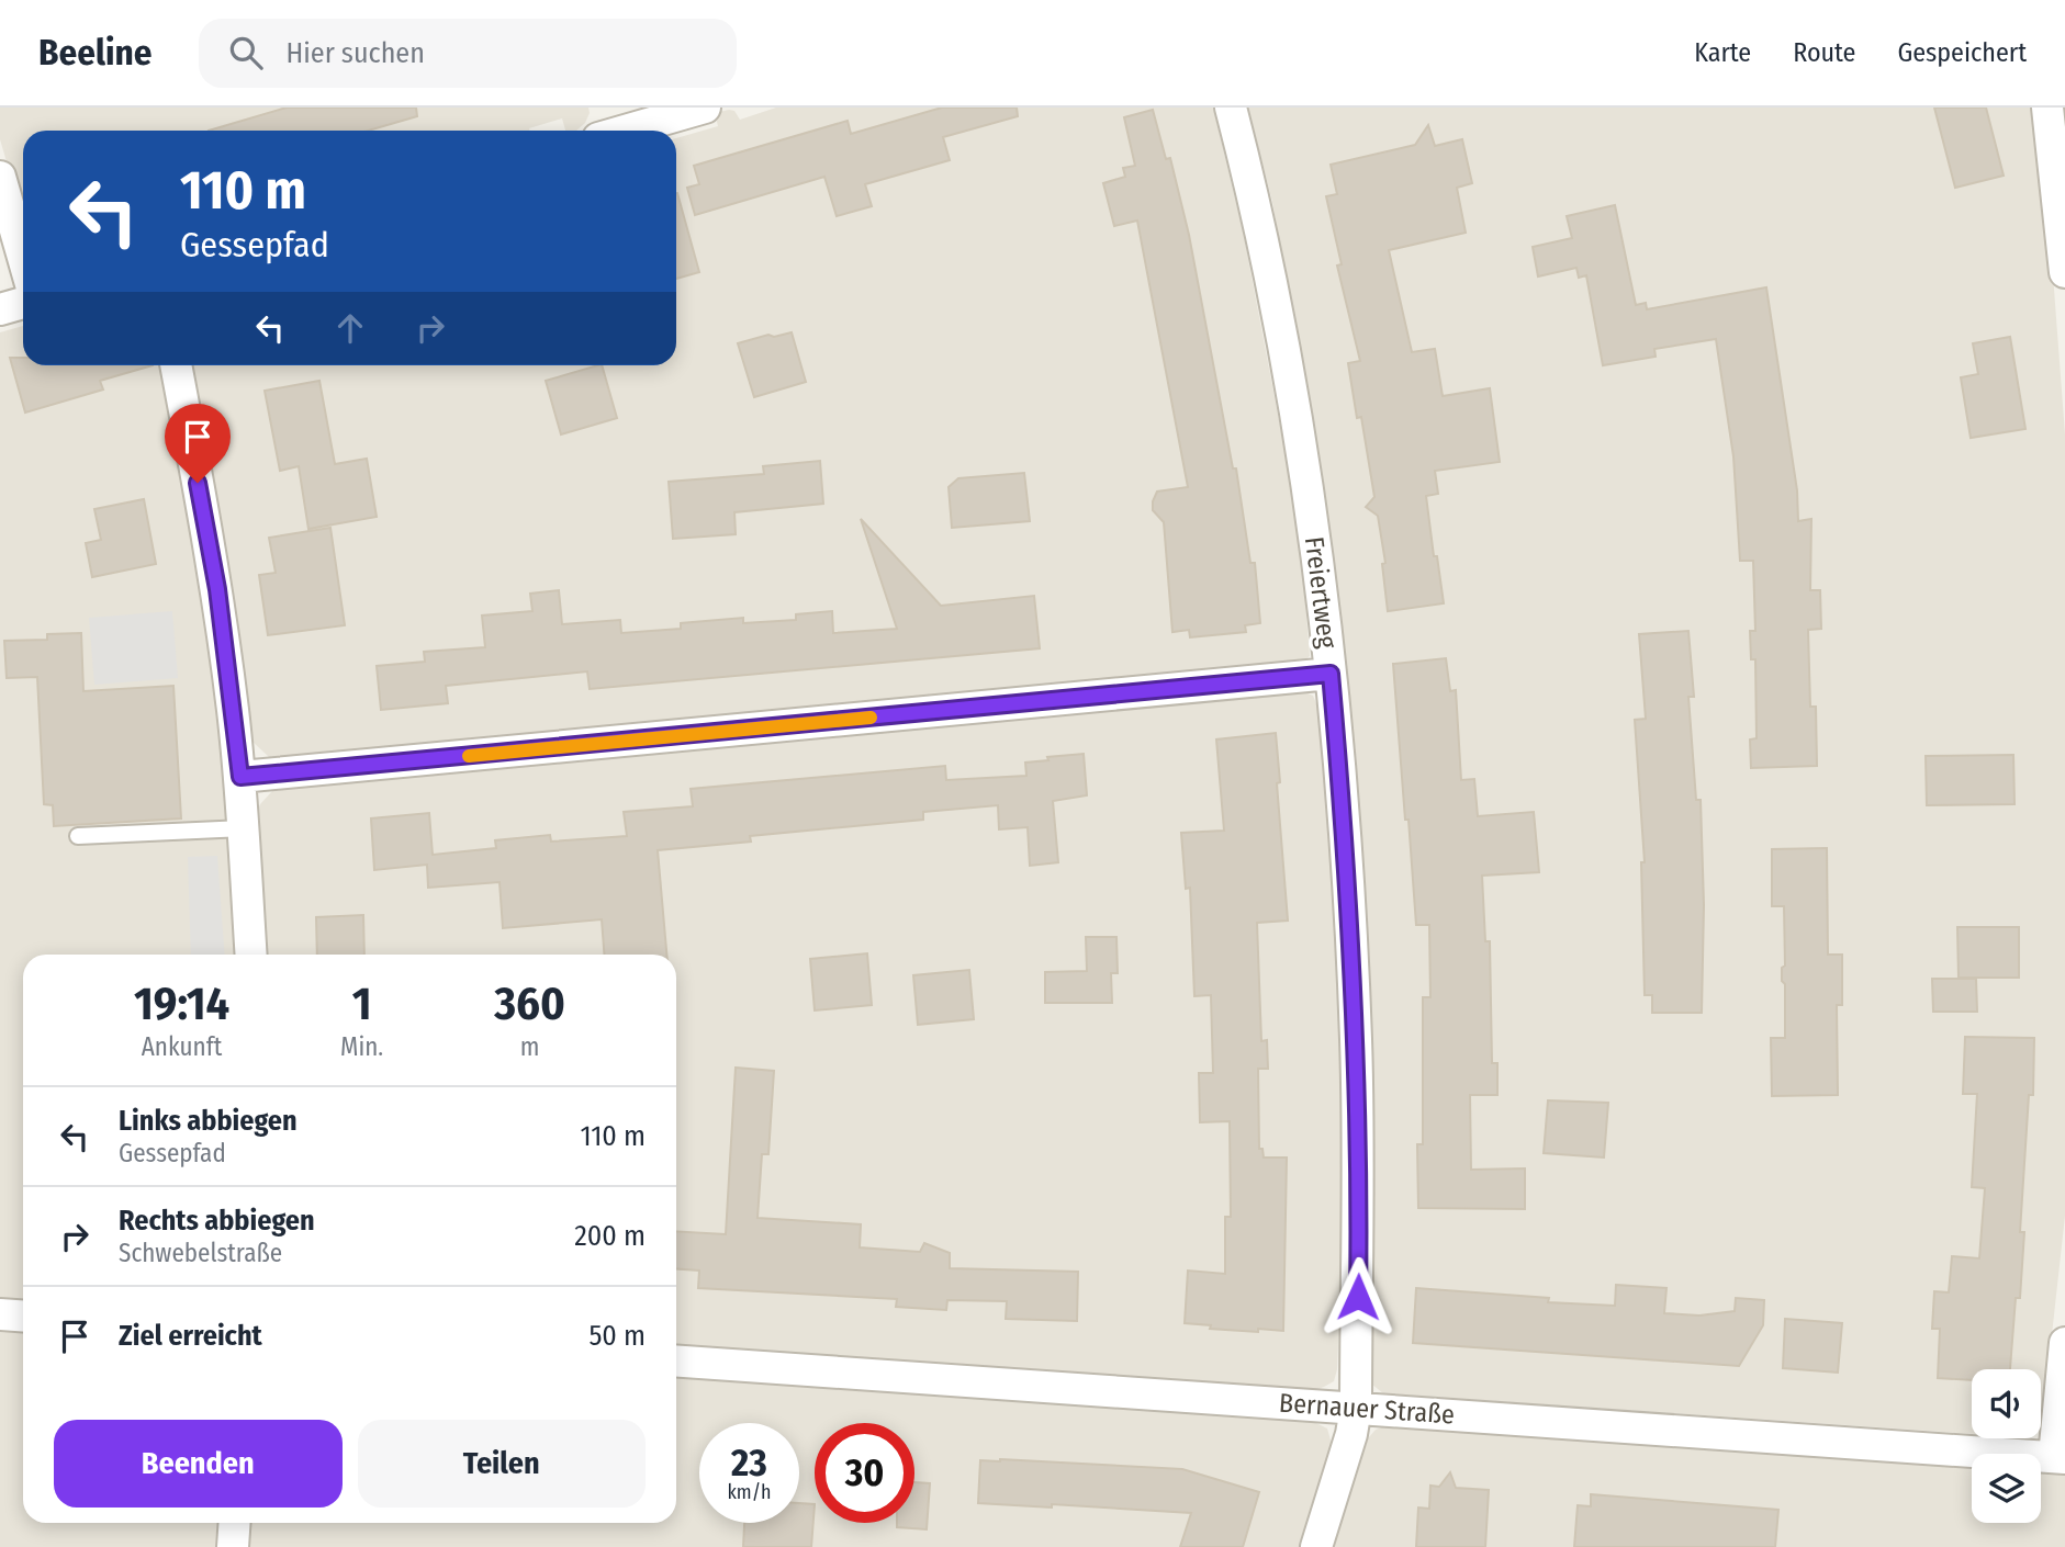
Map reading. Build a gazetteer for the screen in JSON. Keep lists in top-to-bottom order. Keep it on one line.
{"streets":{"street":["Freiertweg","Bernauer Straße"]},"crossings":[["Freiertweg","Bernauer Straße"]],"page":{"header":"Beeline","search":"Hier suchen","nav":["Karte","Route","Gespeichert"],"turn":["110 m","Gessepfad"],"eta":["19:14","Ankunft","1","Min.","360","m"],"list":[{"name":"Links abbiegen","note":"Gessepfad","value":"110 m"},{"name":"Rechts abbiegen","note":"Schwebelstraße","value":"200 m"},{"name":"Ziel erreicht","value":"50 m"}],"buttons":["Beenden","Teilen"],"speed":"23 km/h","limit":"30"}}
